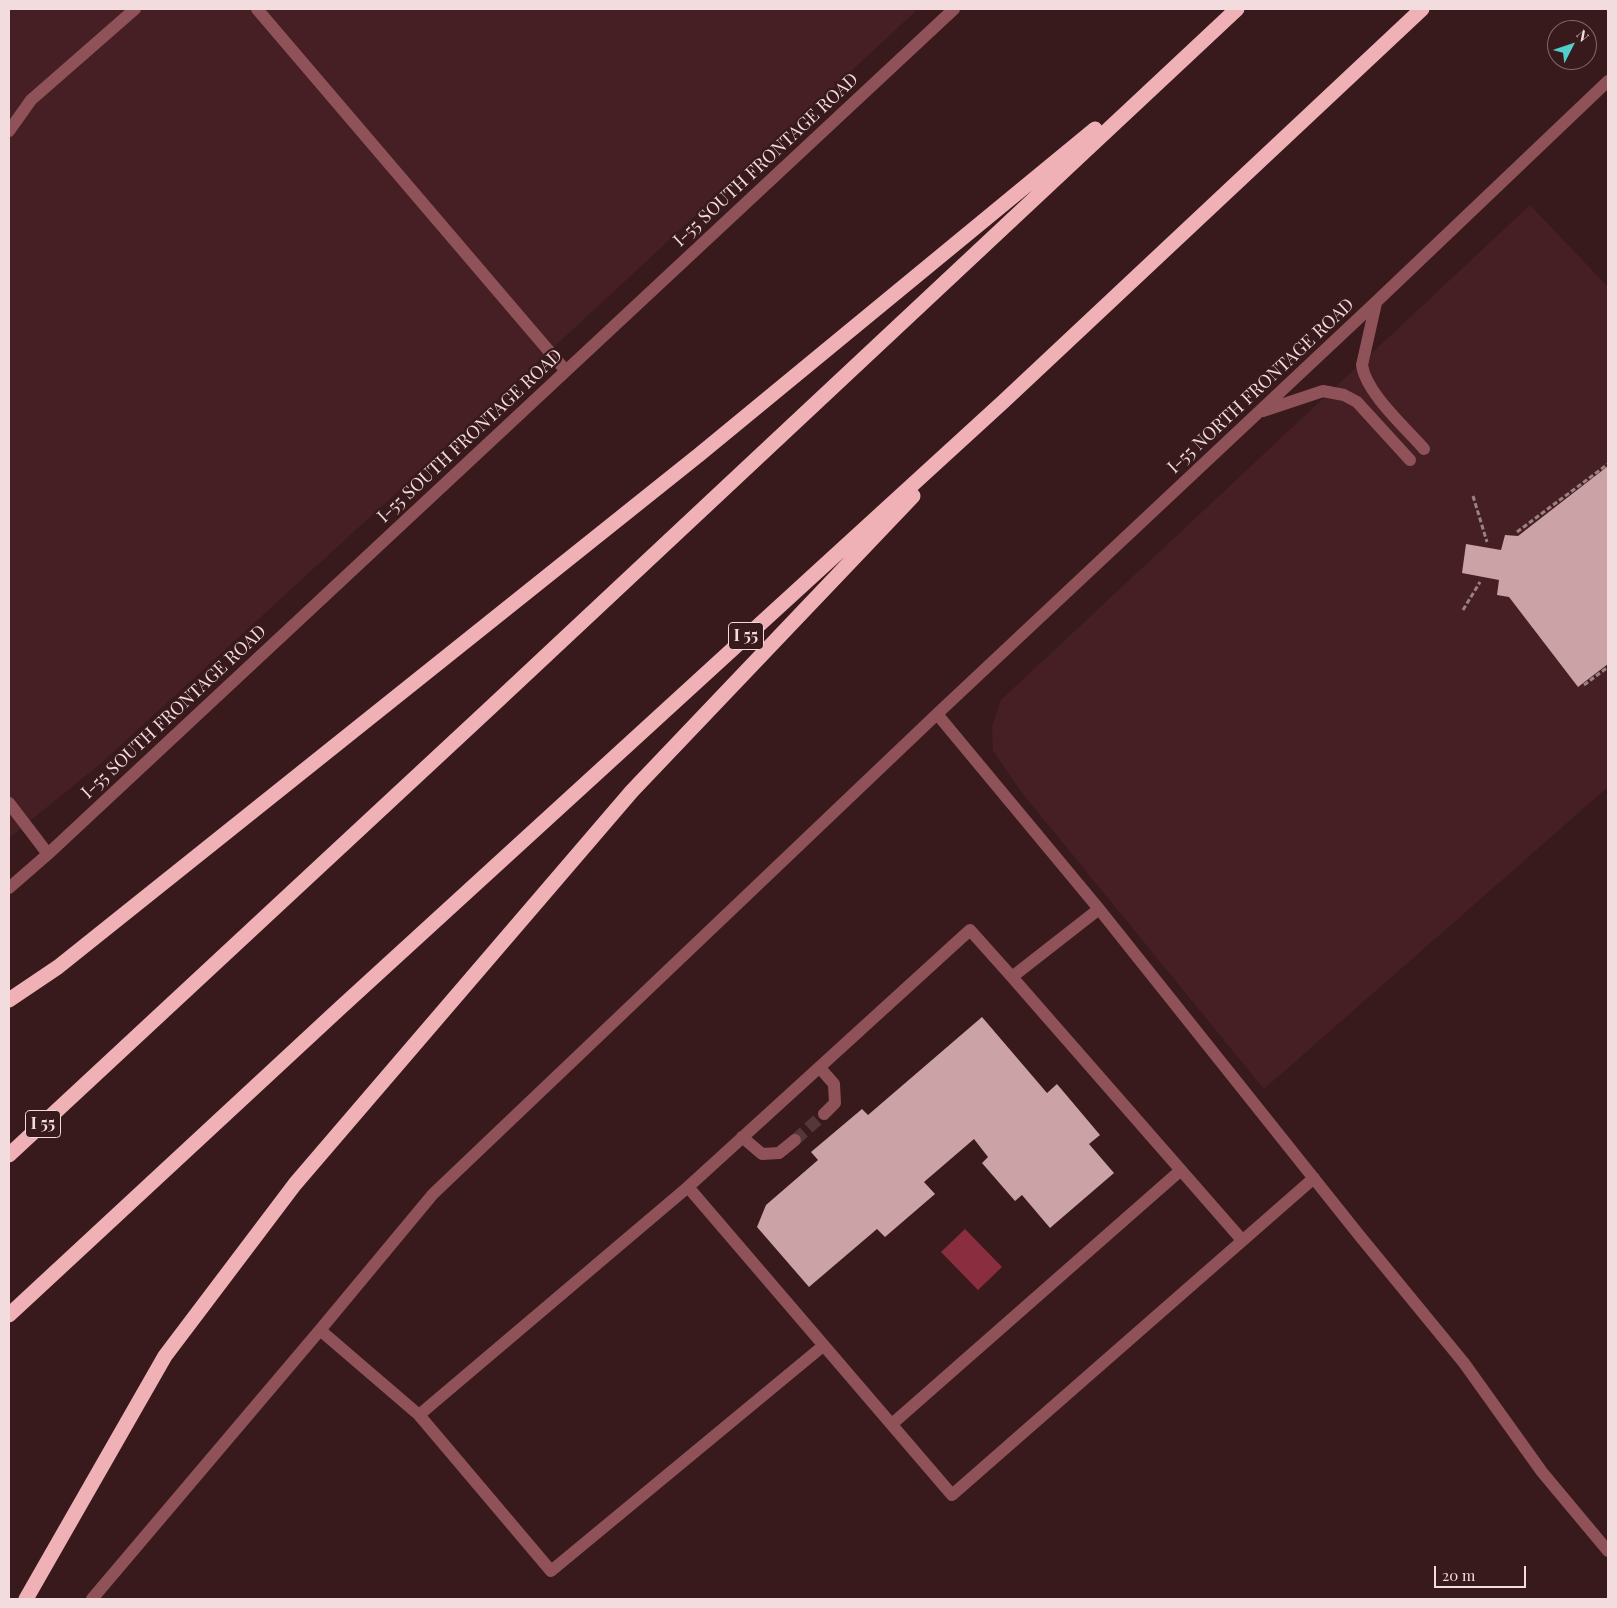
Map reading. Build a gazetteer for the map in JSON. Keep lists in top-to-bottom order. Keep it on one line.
{"streets":{"highway":["I 55"],"street":["I-55 SOUTH FRONTAGE ROAD","I-55 NORTH FRONTAGE ROAD"]},"scale_bar":"20 m","north":"top right"}
